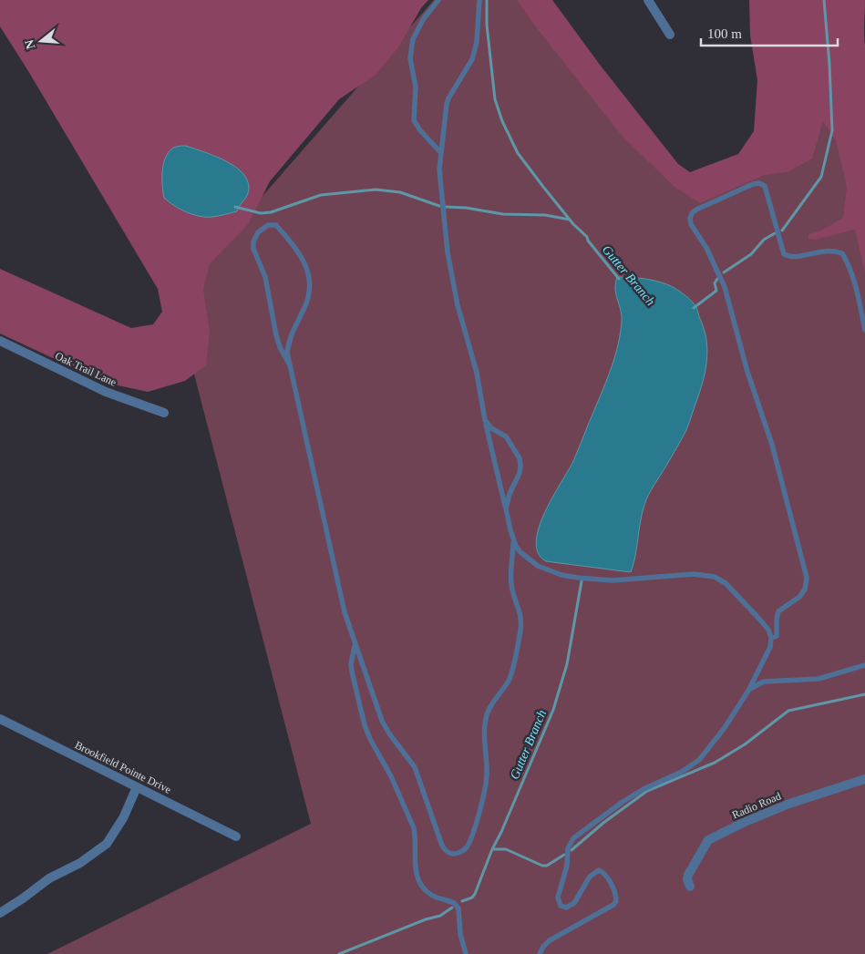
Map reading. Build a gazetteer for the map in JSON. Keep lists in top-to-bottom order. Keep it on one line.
{"streets":{"street":["Oak Trail Lane","Brookfield Pointe Drive","Radio Road"]},"water":["Gutter Branch"],"scale_bar":"100 m","north":"left"}
